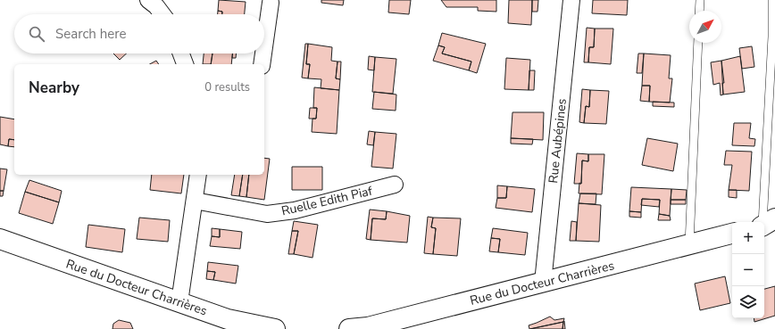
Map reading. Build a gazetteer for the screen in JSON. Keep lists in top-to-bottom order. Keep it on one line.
{"streets":{"street":["Rue Aubépines","Ruelle Edith Piaf","Rue du Docteur Charrières"]},"crossings":[["Rue Aubépines","Rue du Docteur Charrières"]],"north":"top right","page":{"search":"Search here","heading":["Nearby","0 results"],"map_buttons":["+","−"]}}
